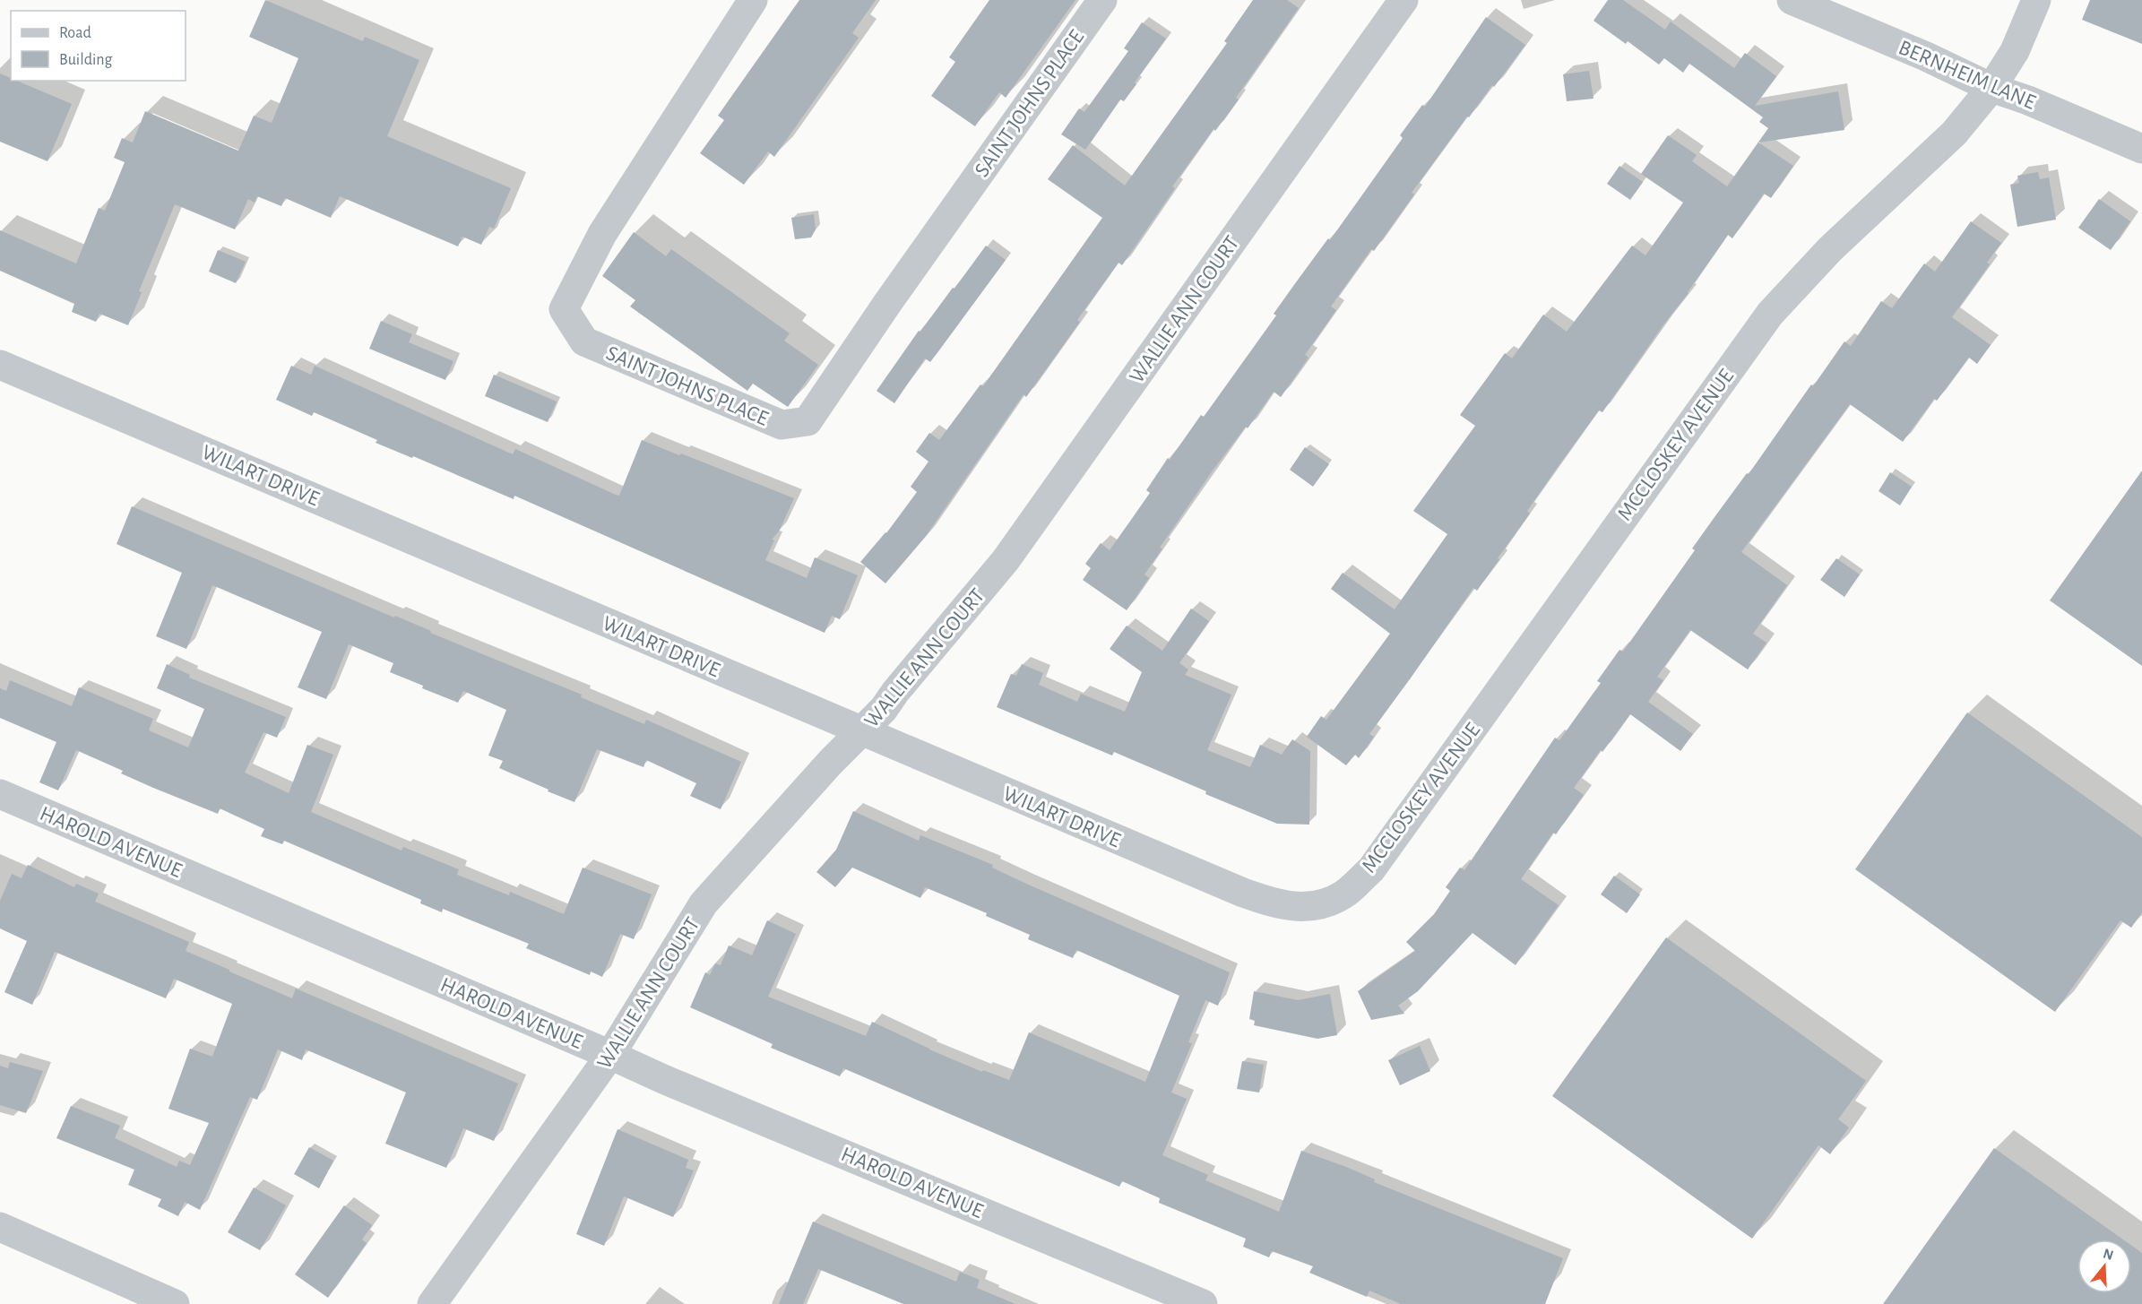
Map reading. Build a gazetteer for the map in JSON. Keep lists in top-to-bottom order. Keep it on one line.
{"streets":{"street":["BERNHEIM LANE","SAINT JOHNS PLACE","WALLIE ANN COURT","MCCLOSKEY AVENUE","WILART DRIVE","HAROLD AVENUE"]},"crossings":[["BERNHEIM LANE","MCCLOSKEY AVENUE"],["WALLIE ANN COURT","WILART DRIVE"],["WALLIE ANN COURT","HAROLD AVENUE"],["MCCLOSKEY AVENUE","WILART DRIVE"]],"legend":["Road","Building"],"north":"top"}
